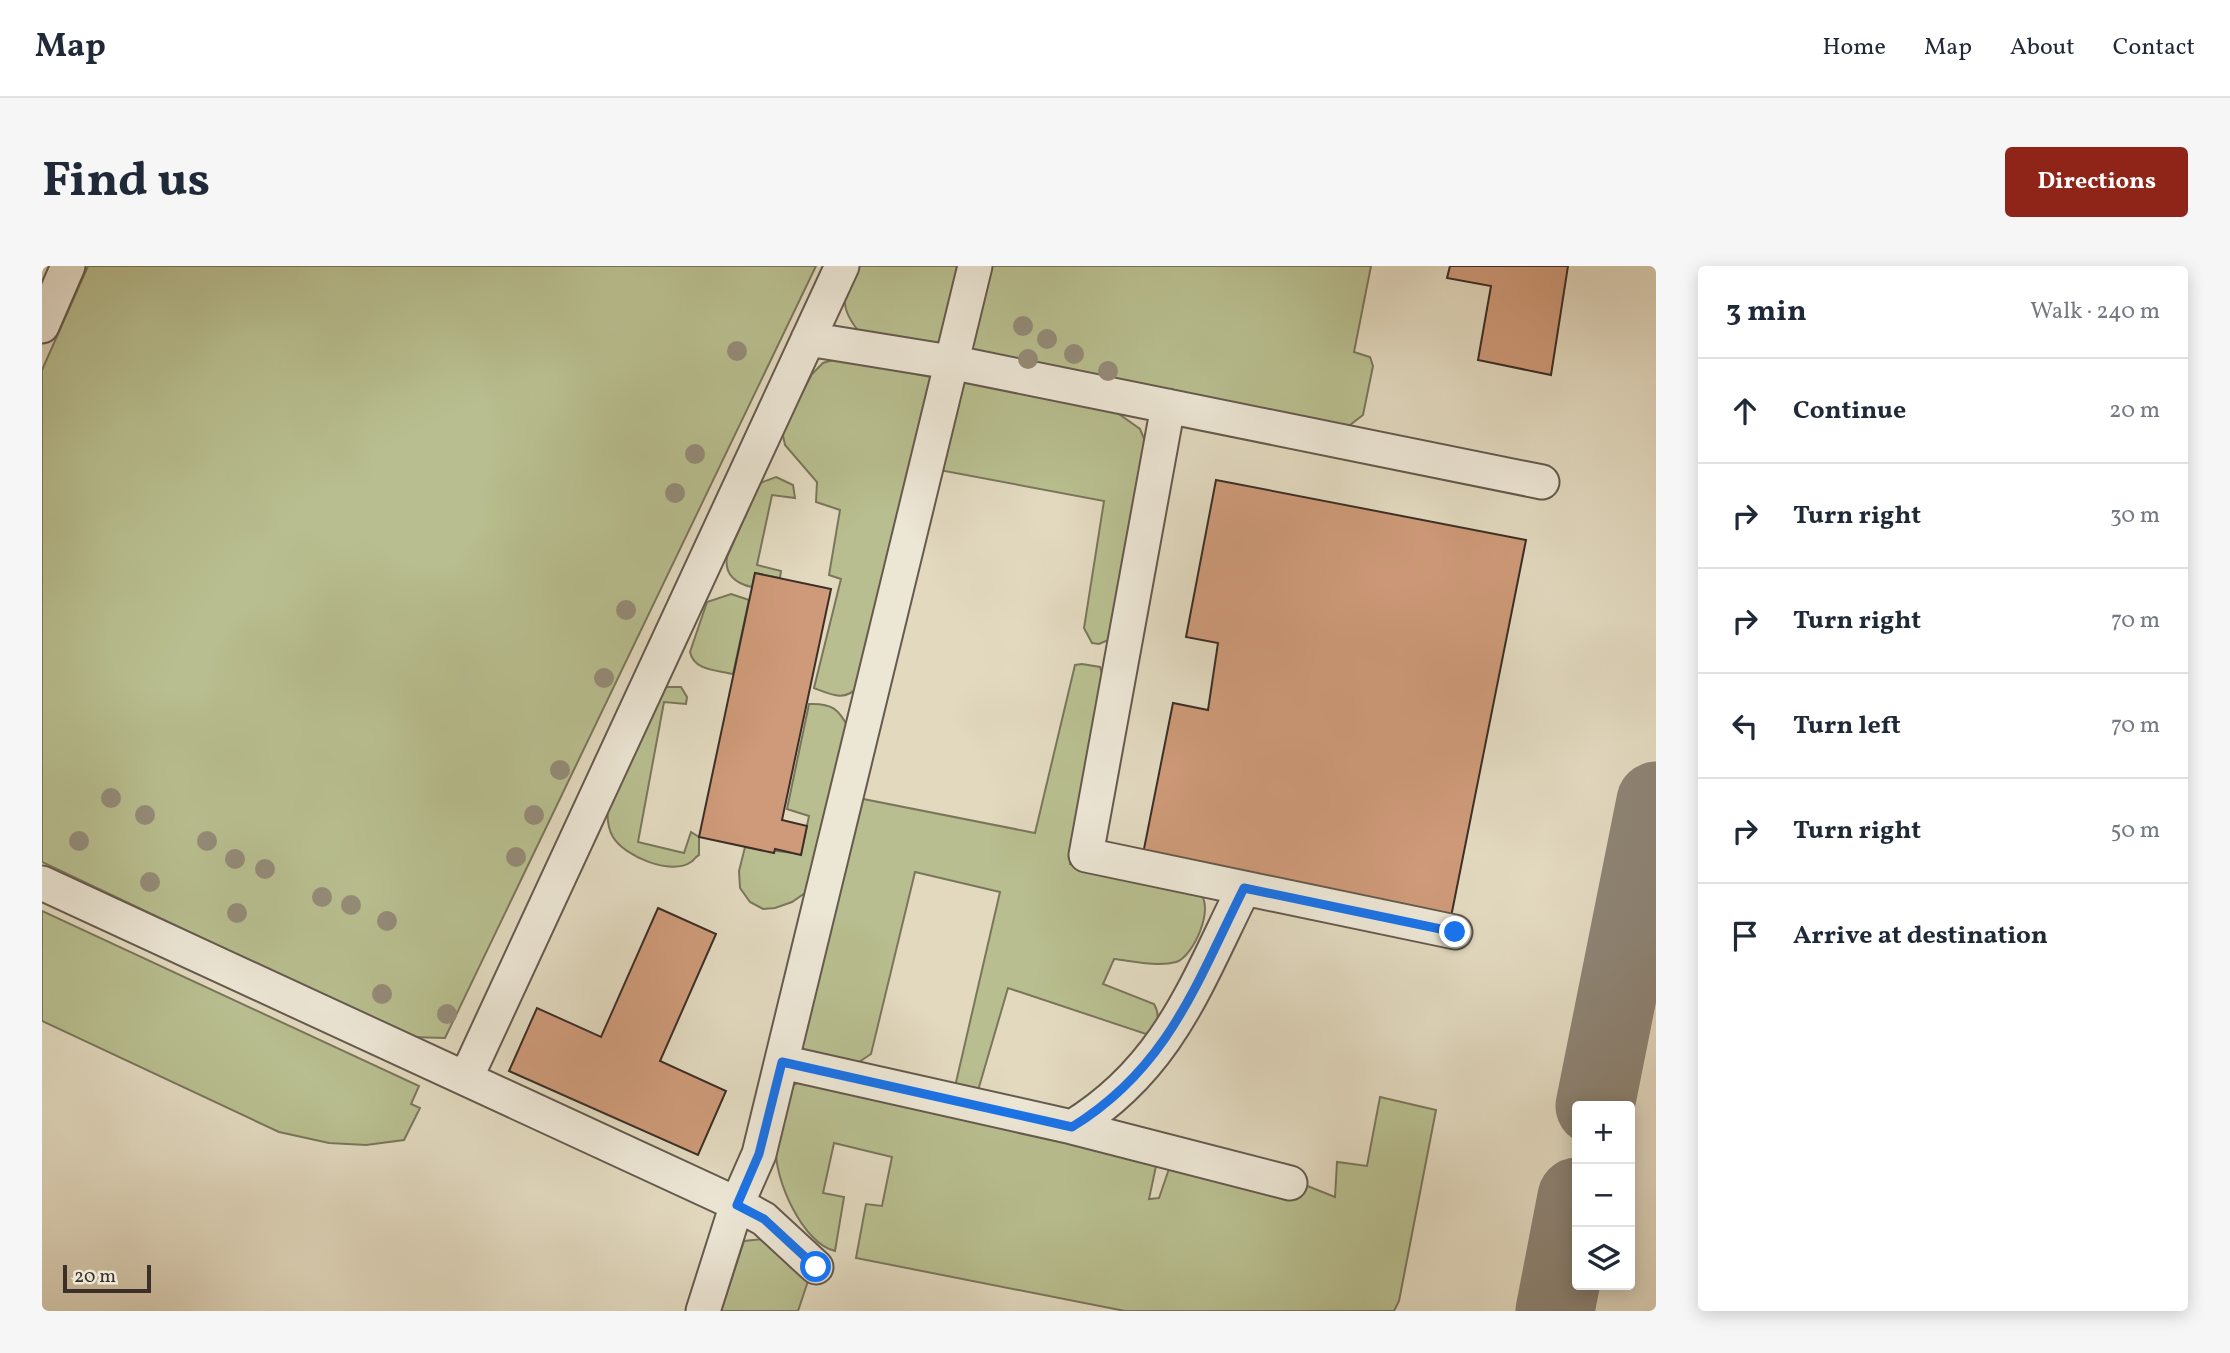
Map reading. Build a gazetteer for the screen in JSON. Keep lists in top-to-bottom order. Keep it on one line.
{"scale_bar":"20 m","page":{"header":"Map","nav":["Home","Map","About","Contact"],"buttons":"Directions","title":"Find us","heading":["3 min","Walk · 240 m"],"list":[["Continue","20 m"],["Turn right","30 m"],["Turn right","70 m"],["Turn left","70 m"],["Turn right","50 m"],"Arrive at destination"],"map_buttons":["+","−"],"scale":"20 m"}}
